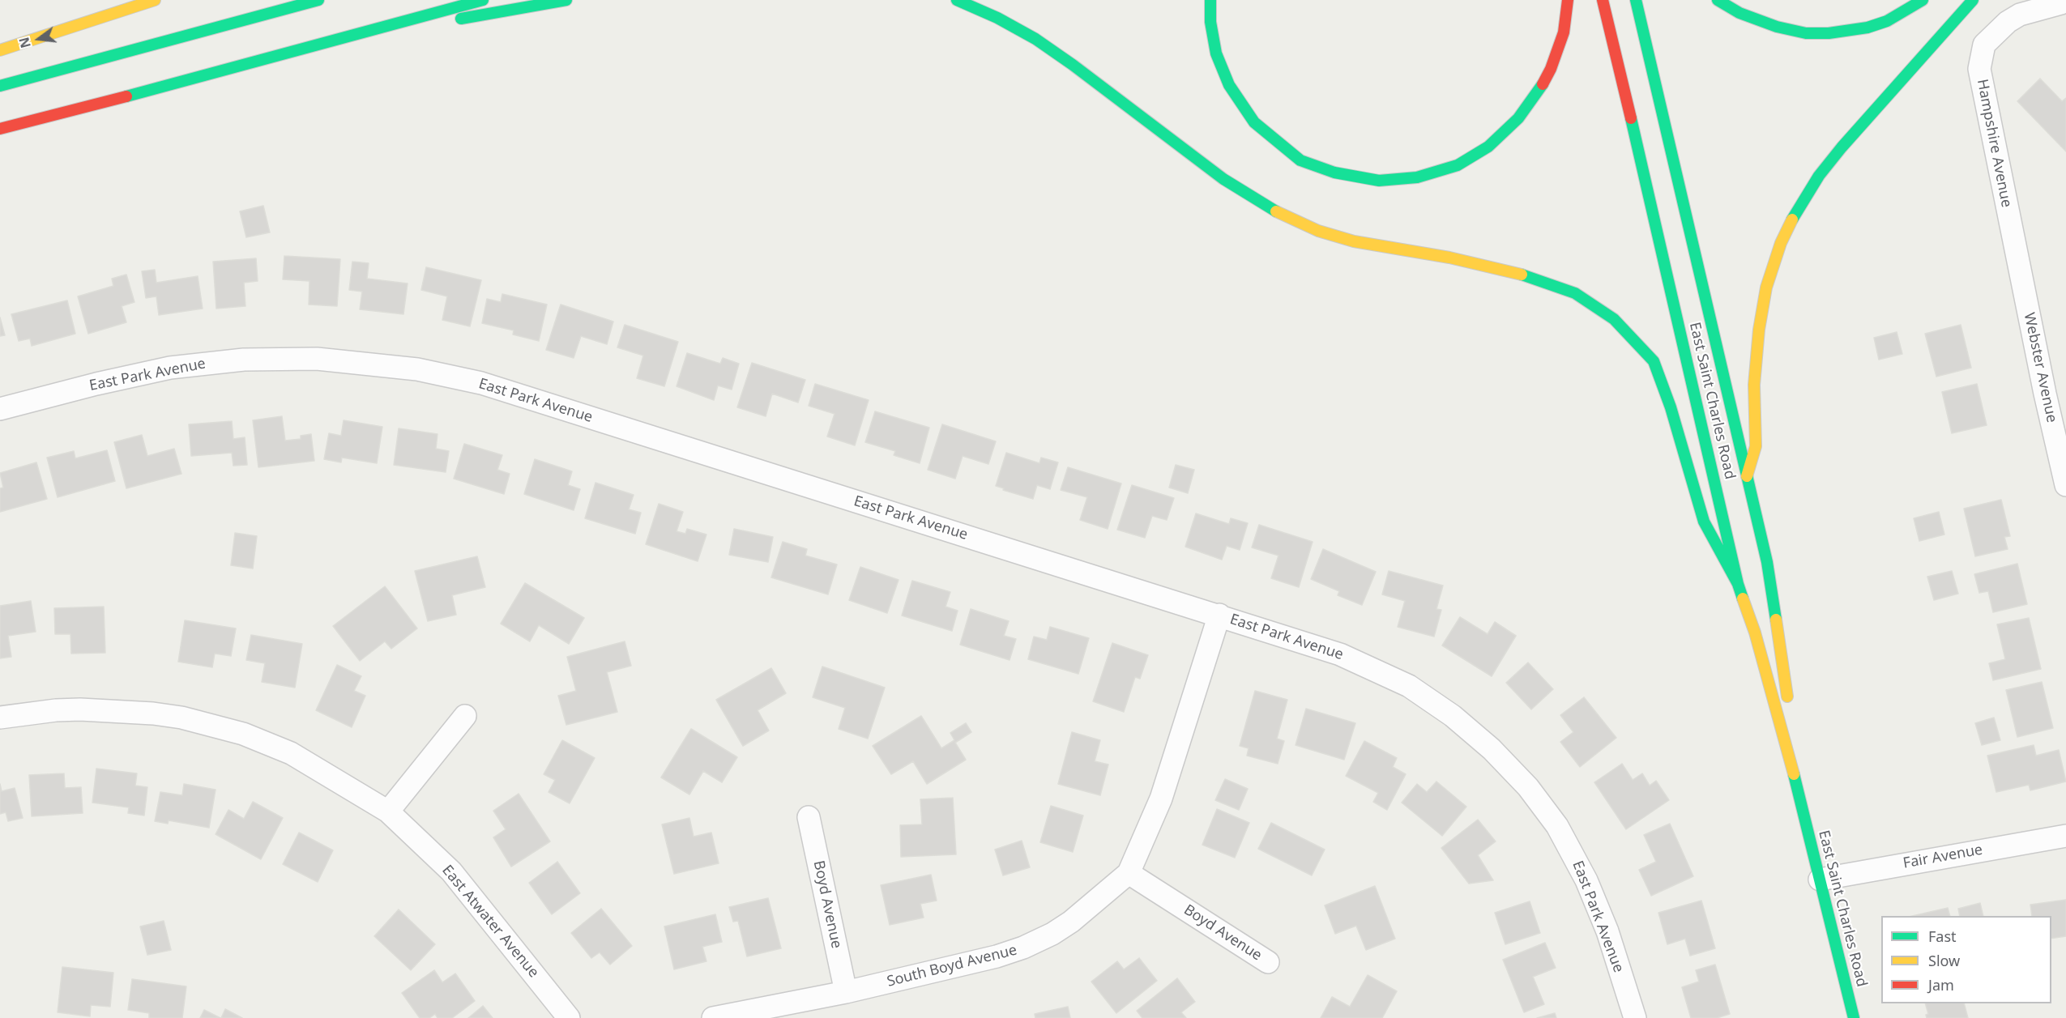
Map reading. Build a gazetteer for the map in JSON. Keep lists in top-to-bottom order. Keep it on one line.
{"streets":{"main road":["East Saint Charles Road"],"street":["Hampshire Avenue","Webster Avenue","East Park Avenue","Fair Avenue","Boyd Avenue","East Atwater Avenue","South Boyd Avenue"]},"crossings":[["Hampshire Avenue","Webster Avenue"],["East Park Avenue","South Boyd Avenue"],["East Saint Charles Road","Fair Avenue"],["Boyd Avenue","South Boyd Avenue"]],"legend":["Fast","Slow","Jam"],"north":"left"}
